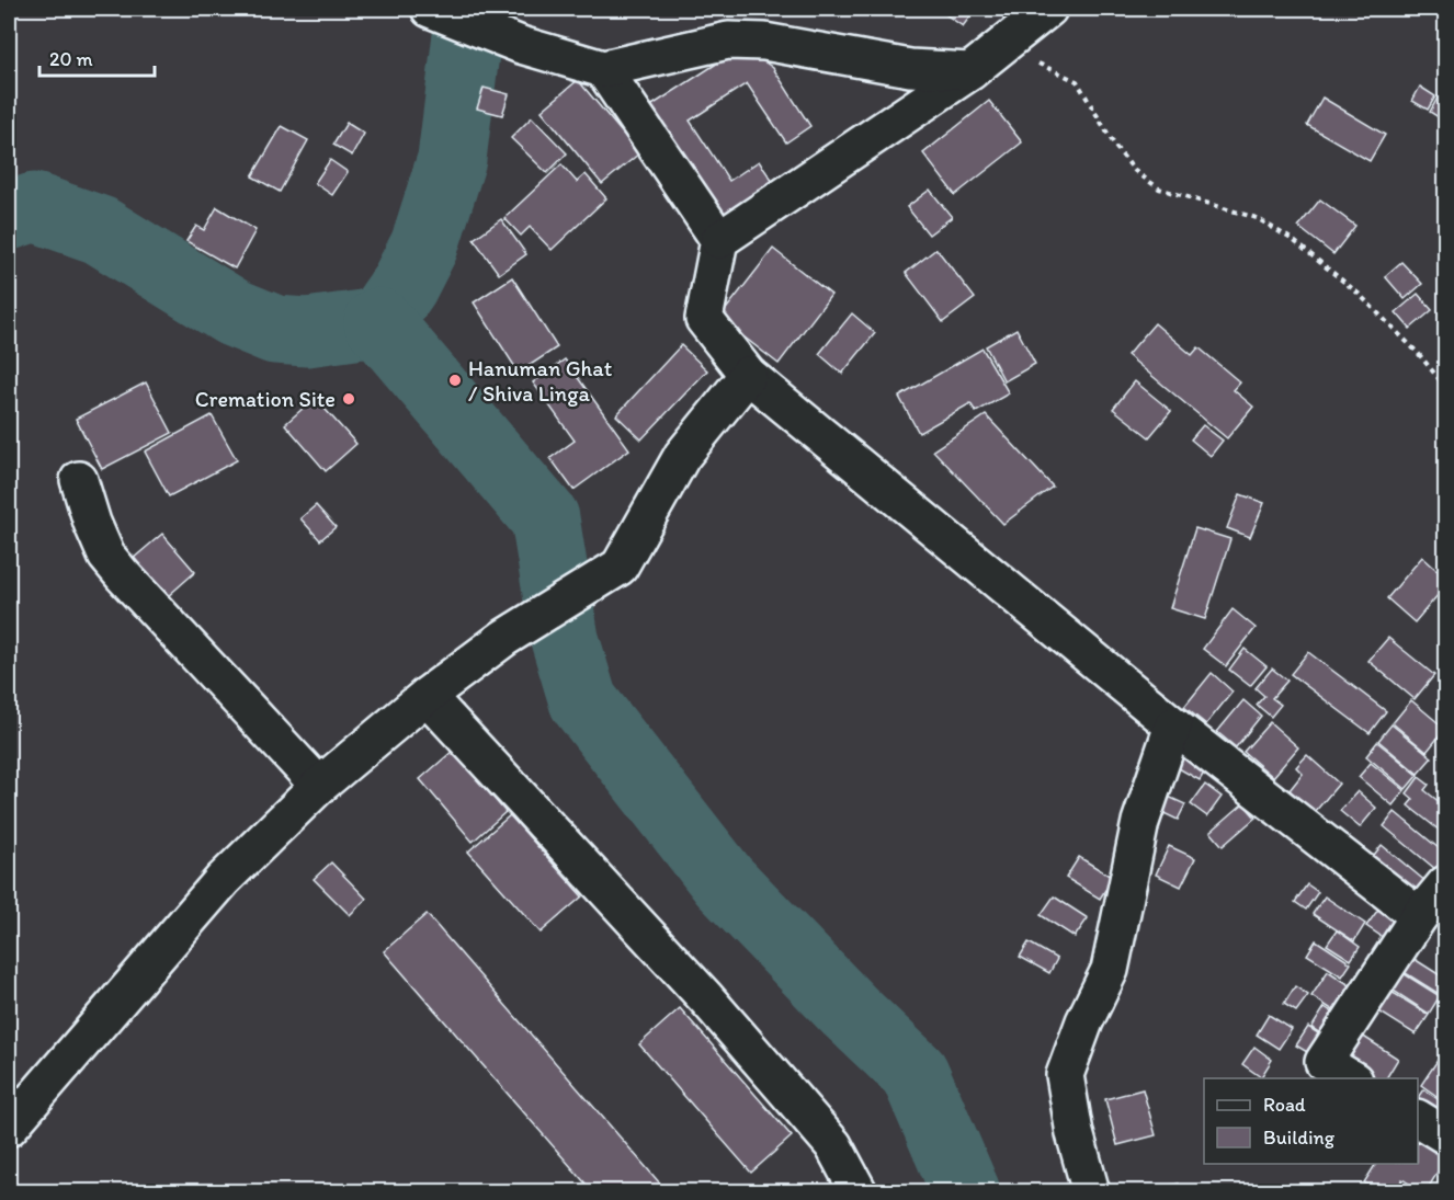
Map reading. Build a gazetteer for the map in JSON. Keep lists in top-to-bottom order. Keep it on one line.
{"places":["Hanuman Ghat / Shiva Linga","Cremation Site"],"legend":["Road","Building"],"scale_bar":"20 m"}
